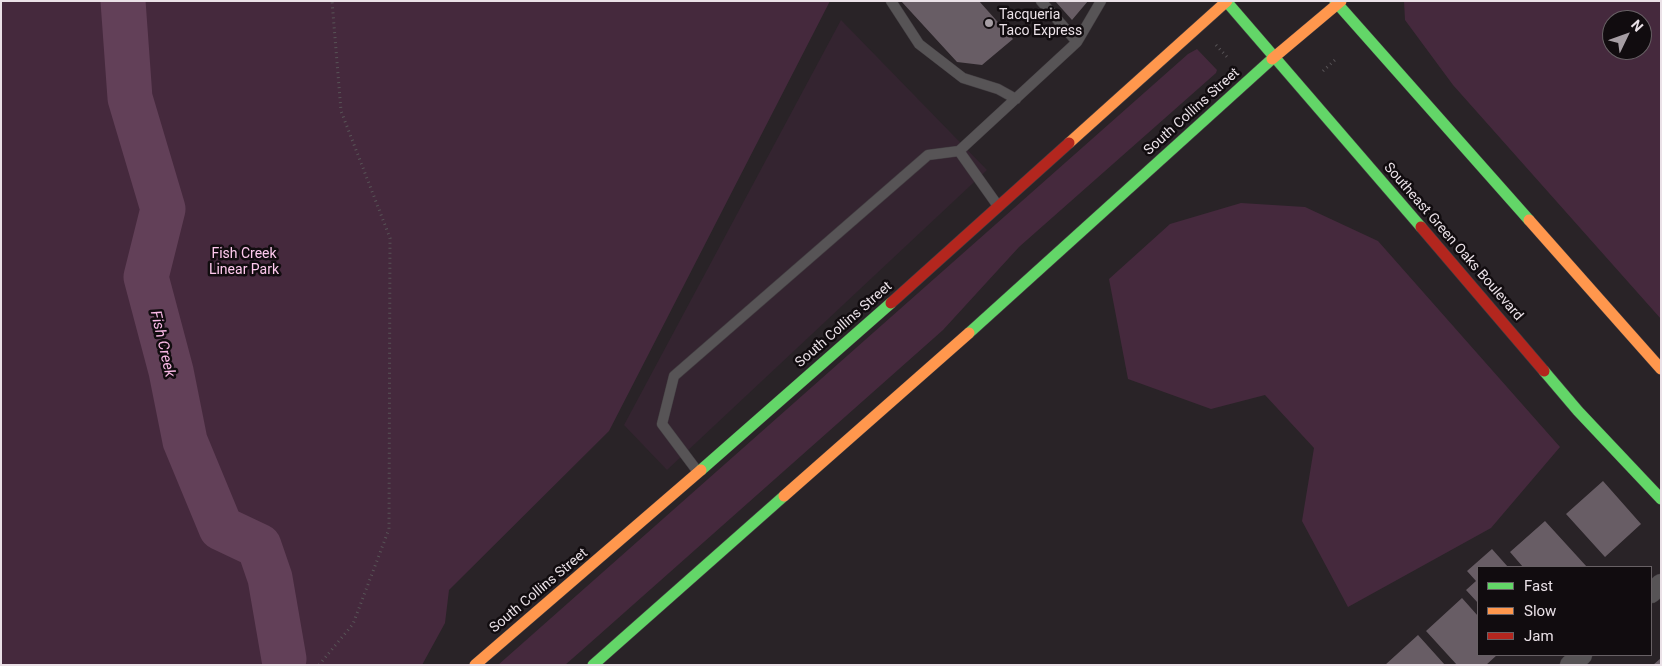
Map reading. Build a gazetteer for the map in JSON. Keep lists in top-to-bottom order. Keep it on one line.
{"streets":{"main road":["South Collins Street","Southeast Green Oaks Boulevard"]},"crossings":[["South Collins Street","Southeast Green Oaks Boulevard"]],"water":["Fish Creek"],"parks":["Fish Creek Linear Park"],"places":["Tacqueria Taco Express"],"legend":["Fast","Slow","Jam"],"north":"top right"}
